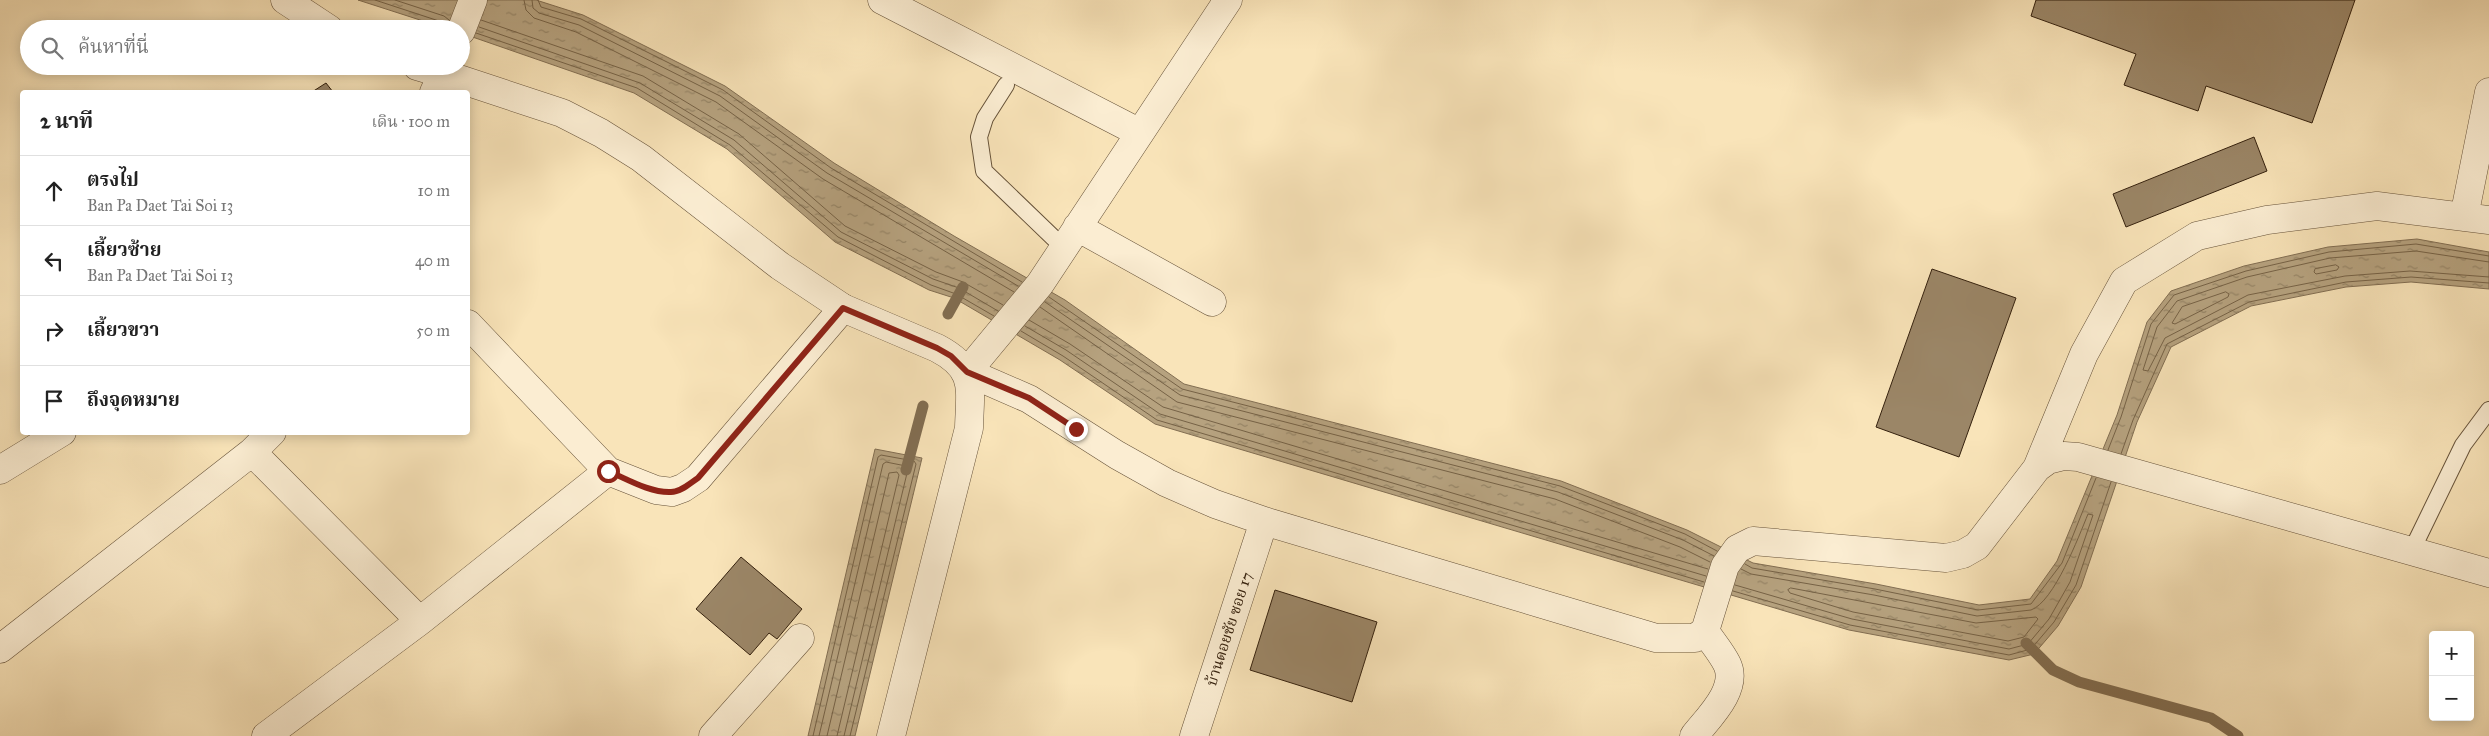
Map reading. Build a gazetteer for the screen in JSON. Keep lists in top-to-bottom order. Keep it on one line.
{"streets":{"street":["บ้านดอยชัย ซอย 17"]},"page":{"search":"ค้นหาที่นี่","heading":["2 นาที","เดิน · 100 m"],"list":[["ตรงไป","Ban Pa Daet Tai Soi 13","10 m"],["เลี้ยวซ้าย","Ban Pa Daet Tai Soi 13","40 m"],["เลี้ยวขวา","50 m"],"ถึงจุดหมาย"],"map_buttons":["+","−"]}}
